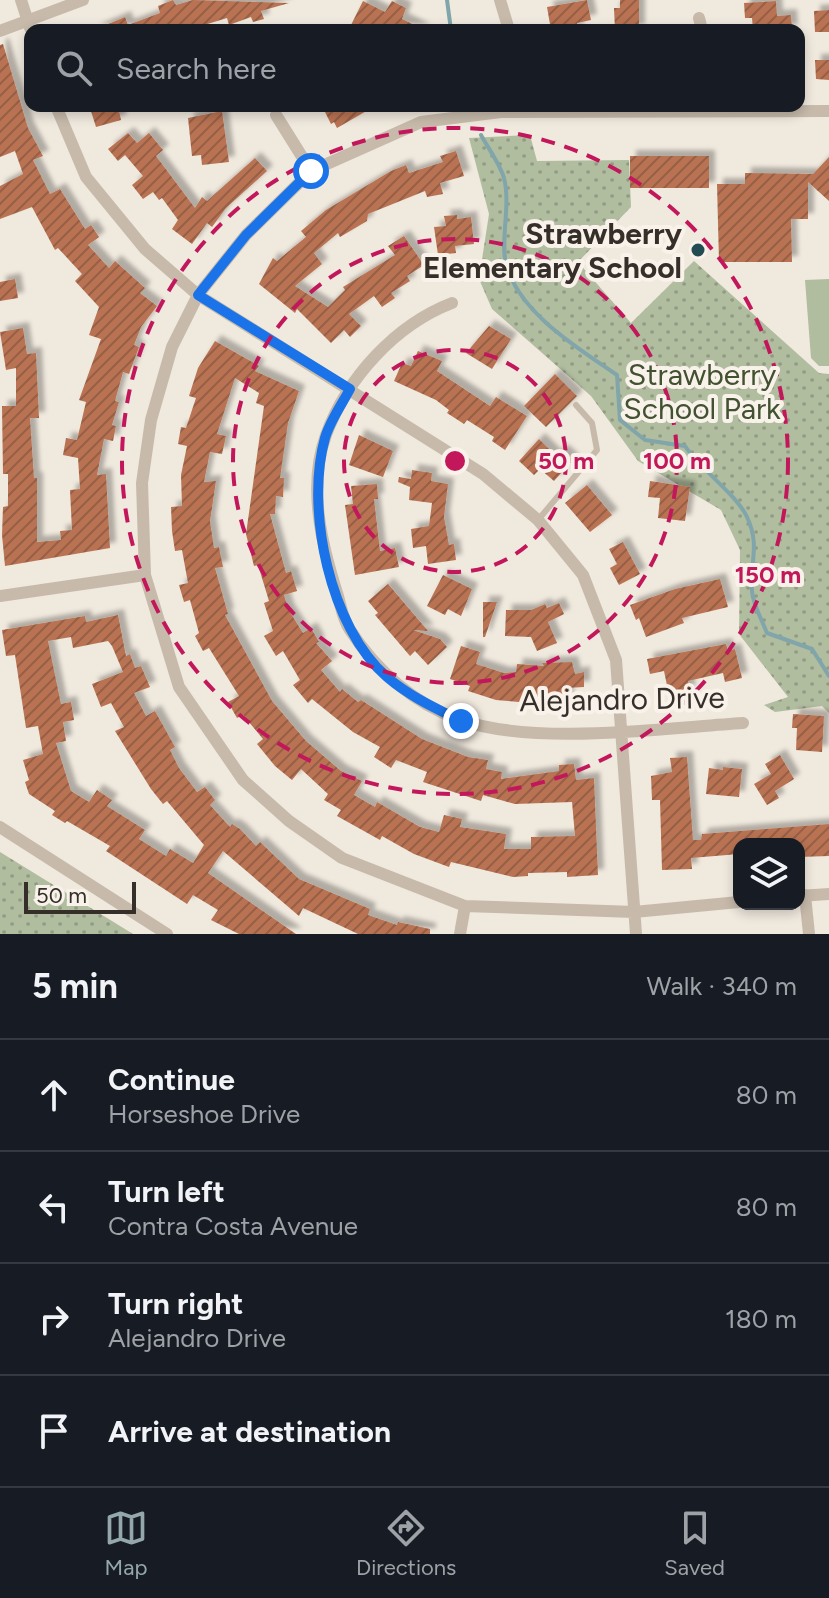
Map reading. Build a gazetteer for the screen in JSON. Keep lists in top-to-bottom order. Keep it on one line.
{"streets":{"street":["Alejandro Drive"]},"parks":["Strawberry School Park"],"places":["Strawberry Elementary School"],"scale_bar":"50 m","page":{"search":"Search here","scale":"50 m","heading":["5 min","Walk · 340 m"],"list":[["Continue","Horseshoe Drive","80 m"],["Turn left","Contra Costa Avenue","80 m"],["Turn right","Alejandro Drive","180 m"],"Arrive at destination"],"nav":["Map","Directions","Saved"]},"rings":["50 m","100 m","150 m"]}
